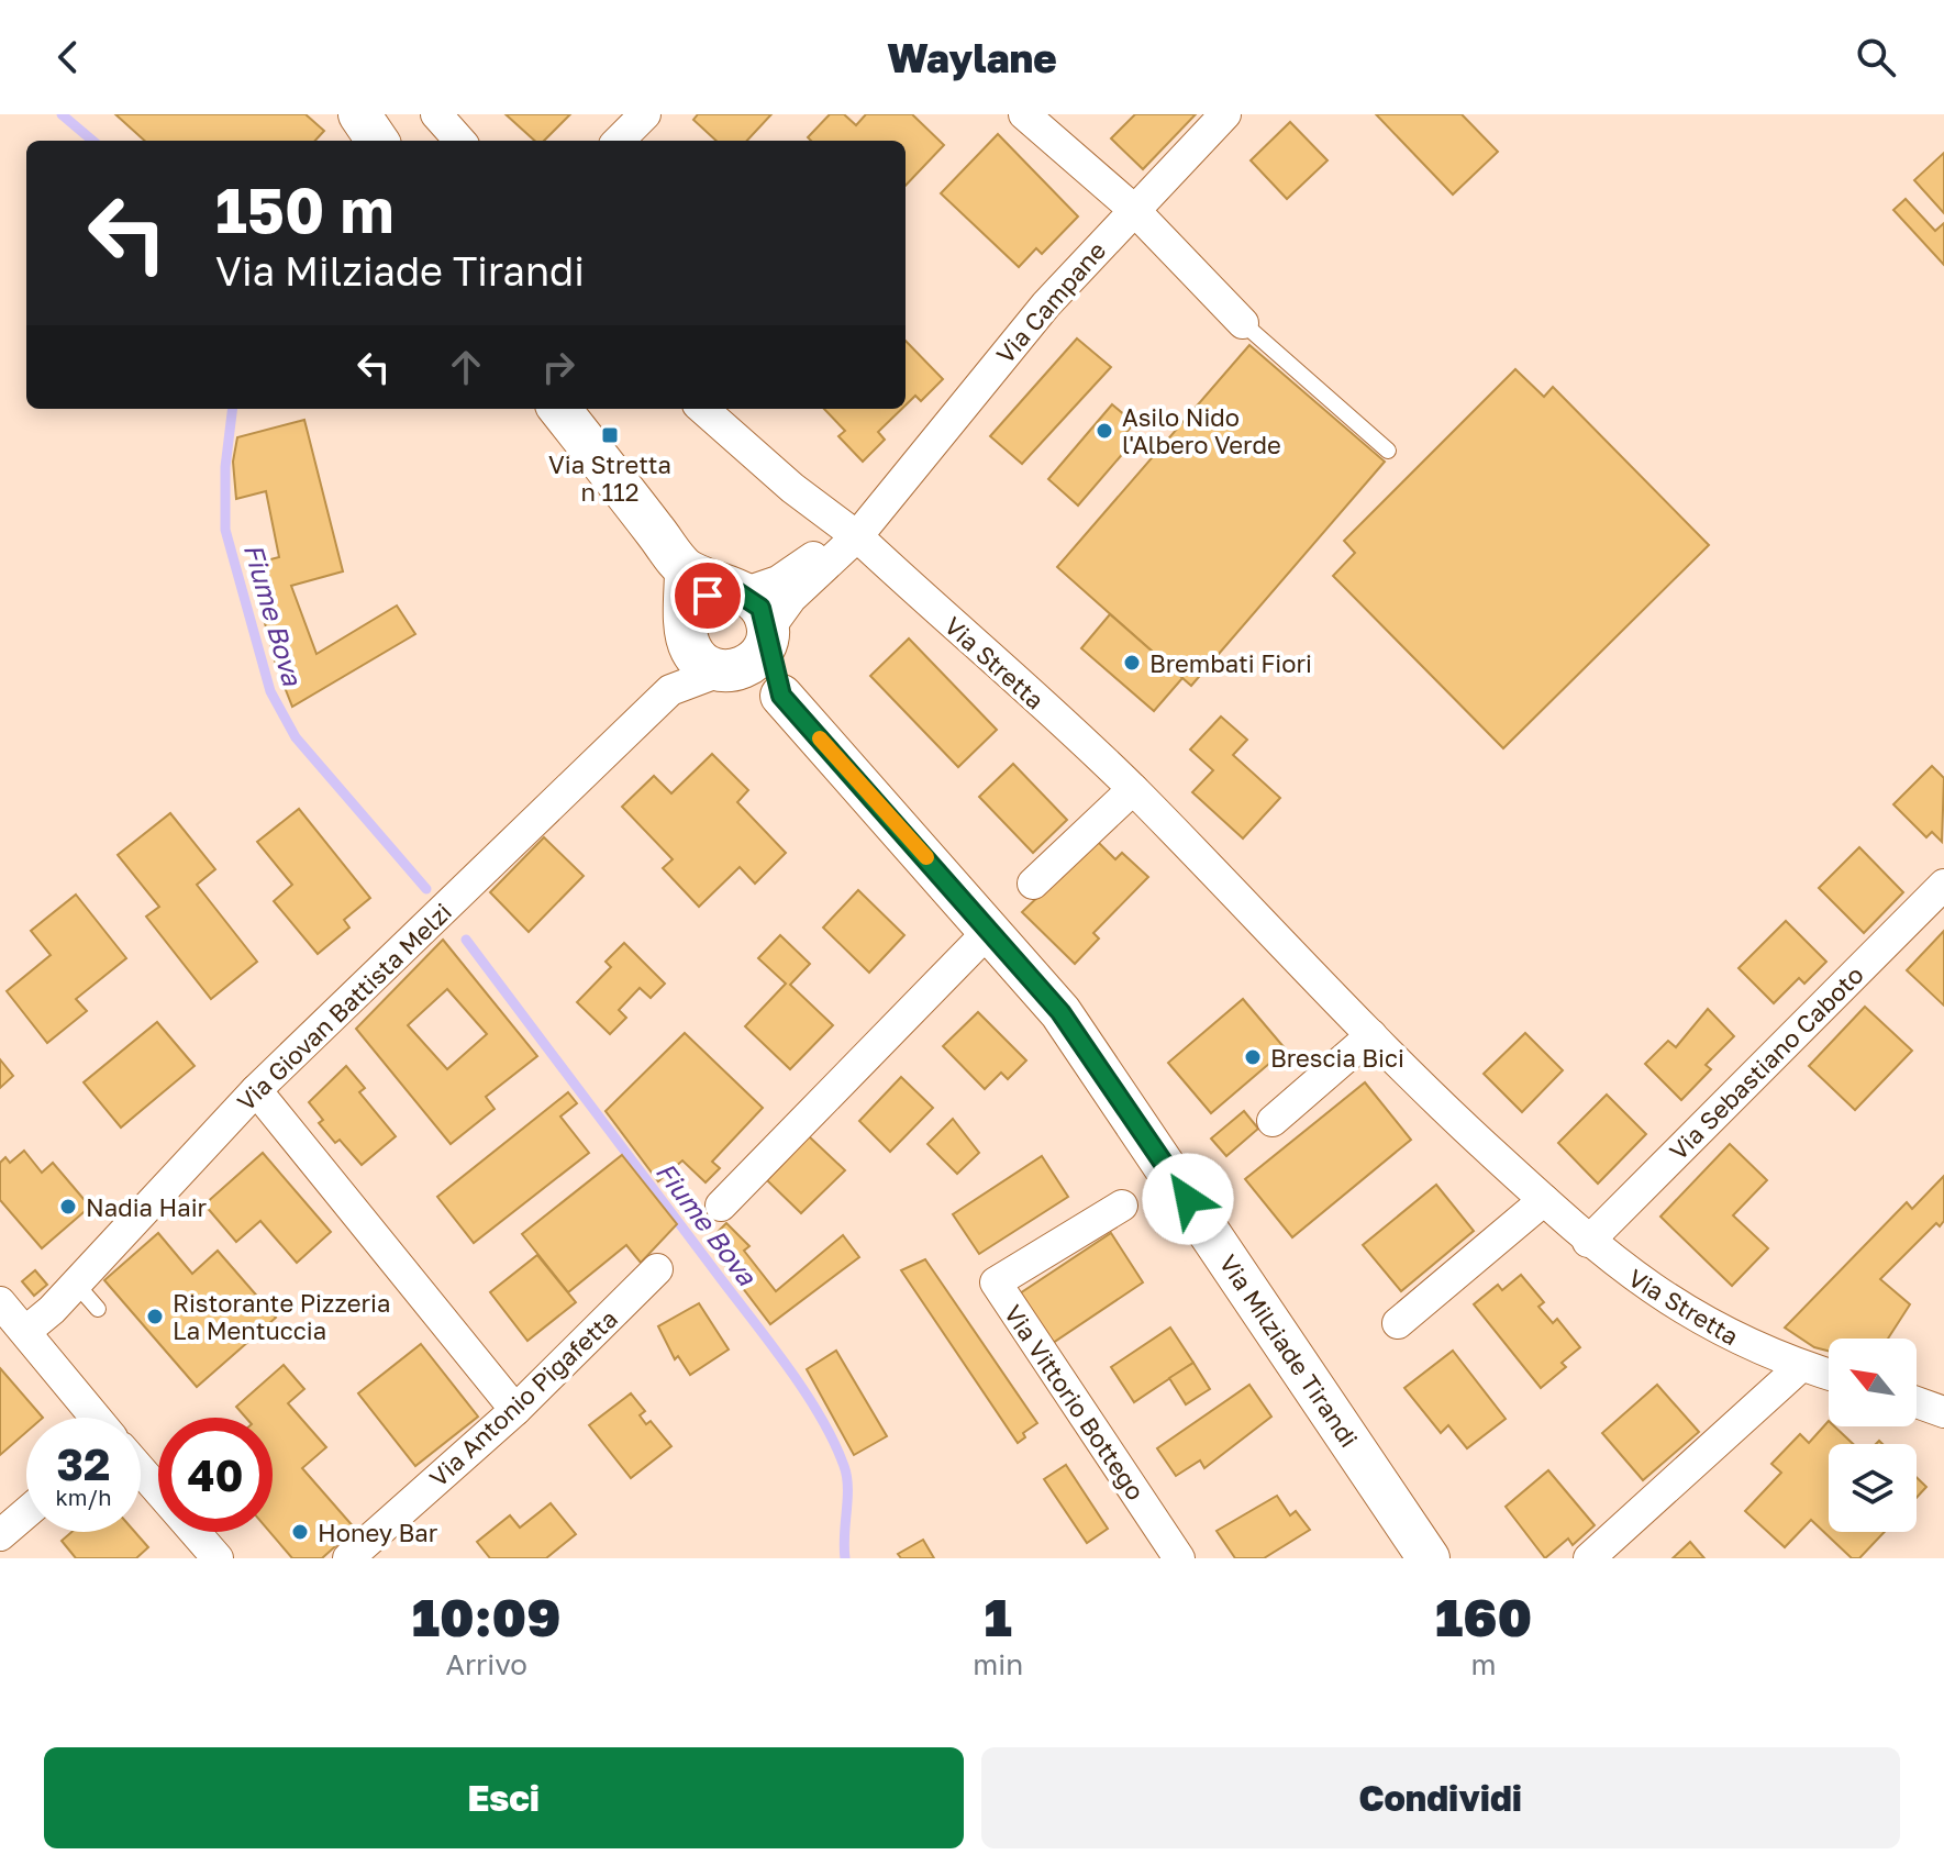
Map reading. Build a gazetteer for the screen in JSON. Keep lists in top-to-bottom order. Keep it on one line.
{"streets":{"street":["Via Campane","Via Stretta","Via Giovan Battista Melzi","Via Sebastiano Caboto","Via Milziade Tirandi","Via Antonio Pigafetta","Via Vittorio Bottego"]},"crossings":[["Via Campane","Via Stretta"],["Via Campane","Via Giovan Battista Melzi"],["Via Campane","Via Milziade Tirandi"],["Via Stretta","Via Sebastiano Caboto"],["Via Giovan Battista Melzi","Via Milziade Tirandi"]],"water":["Fiume Bova"],"places":{"other":["Asilo Nido l'Albero Verde","Brembati Fiori","Brescia Bici","Nadia Hair","Ristorante Pizzeria La Mentuccia","Honey Bar"],"transit":["Via Stretta n 112"]},"north":"top left","page":{"header":"Waylane","turn":["150 m","Via Milziade Tirandi"],"speed":"32 km/h","limit":"40","eta":["10:09","Arrivo","1","min","160","m"],"buttons":["Esci","Condividi"]}}
